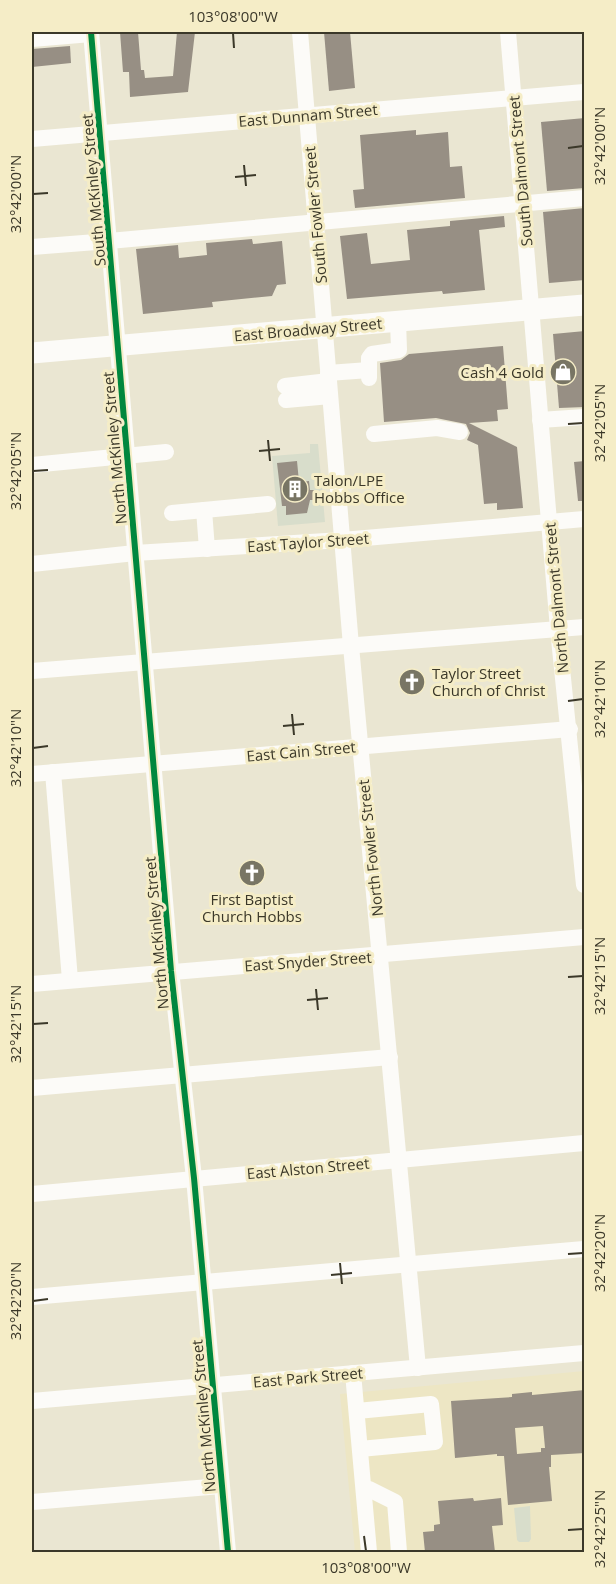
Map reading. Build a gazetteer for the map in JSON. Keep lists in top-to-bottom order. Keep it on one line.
{"streets":{"main road":["East Broadway Street"],"street":["East Dunnam Street","South Dalmont Street","South McKinley Street","South Fowler Street","North McKinley Street","East Taylor Street","North Dalmont Street","East Cain Street","North Fowler Street","East Snyder Street","East Alston Street","East Park Street"]},"crossings":[["East Dunnam Street","South Dalmont Street"],["East Dunnam Street","South McKinley Street"],["East Dunnam Street","South Fowler Street"],["South Dalmont Street","East Broadway Street"],["South Dalmont Street","North Dalmont Street"],["South McKinley Street","East Broadway Street"],["South McKinley Street","North McKinley Street"],["South Fowler Street","East Broadway Street"],["South Fowler Street","North Fowler Street"],["East Broadway Street","North McKinley Street"],["East Broadway Street","North Dalmont Street"],["East Broadway Street","North Fowler Street"],["North McKinley Street","East Taylor Street"],["North McKinley Street","East Cain Street"],["North McKinley Street","East Snyder Street"],["North McKinley Street","East Alston Street"],["North McKinley Street","East Park Street"],["East Taylor Street","North Dalmont Street"],["East Taylor Street","North Fowler Street"],["North Dalmont Street","East Cain Street"],["East Cain Street","North Fowler Street"],["North Fowler Street","East Snyder Street"],["North Fowler Street","East Alston Street"],["North Fowler Street","East Park Street"]],"places":{"shop":["Cash 4 Gold"],"building":["Talon/LPE Hobbs Office"],"church":["Taylor Street Church of Christ","First Baptist Church Hobbs"]},"coordinates":["103°08'00\"W","32°42'00\"N","32°42'05\"N","32°42'10\"N","32°42'15\"N","32°42'20\"N","32°42'25\"N"]}
